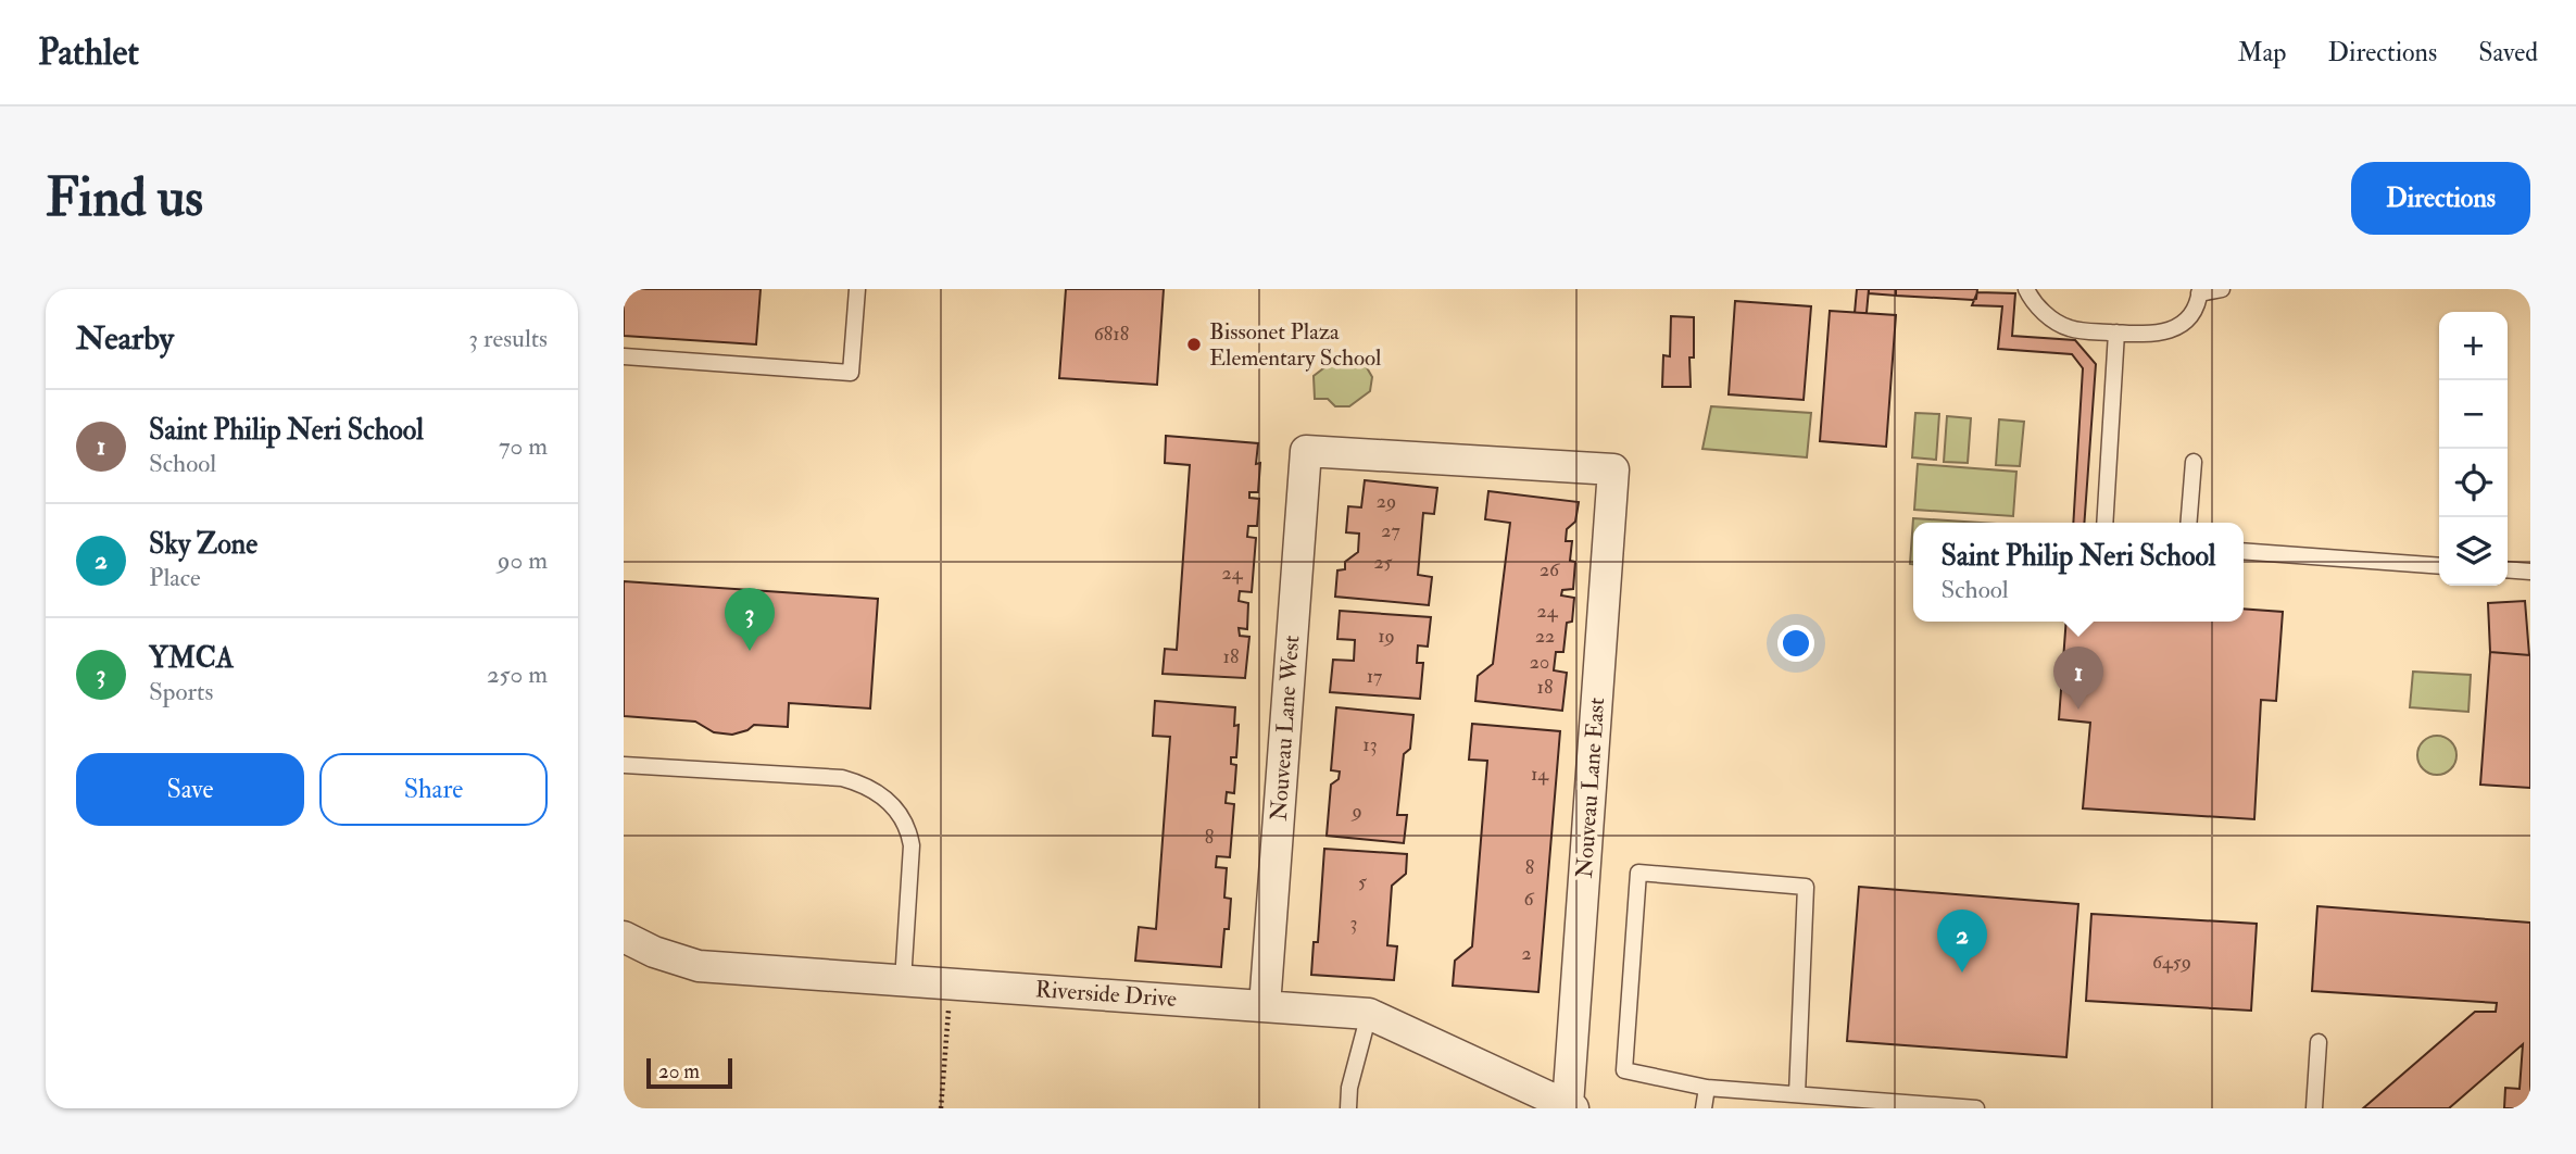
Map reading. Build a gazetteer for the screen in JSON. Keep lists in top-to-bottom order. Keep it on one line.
{"streets":{"street":["Nouveau Lane West","Nouveau Lane East","Riverside Drive"]},"crossings":[["Nouveau Lane West","Nouveau Lane East"],["Nouveau Lane West","Riverside Drive"],["Nouveau Lane East","Riverside Drive"]],"places":["Bissonet Plaza Elementary School"],"house_numbers":["6818","29","27","25","26","24","24","19","22","18","20","17","18","13","14","9","8","8","5","6","3","2","6459"],"scale_bar":"20 m","page":{"header":"Pathlet","nav":["Map","Directions","Saved"],"buttons":["Directions",["Save","Share"]],"title":"Find us","heading":["Nearby","3 results"],"map_buttons":["+","−"],"list":[{"mark":"1","name":"Saint Philip Neri School","note":"School","value":"70 m"},{"mark":"2","name":"Sky Zone","note":"Place","value":"90 m"},{"mark":"3","name":"YMCA","note":"Sports","value":"250 m"}],"popup":["Saint Philip Neri School","School"],"pins":["3","1","2"],"scale":"20 m"}}
